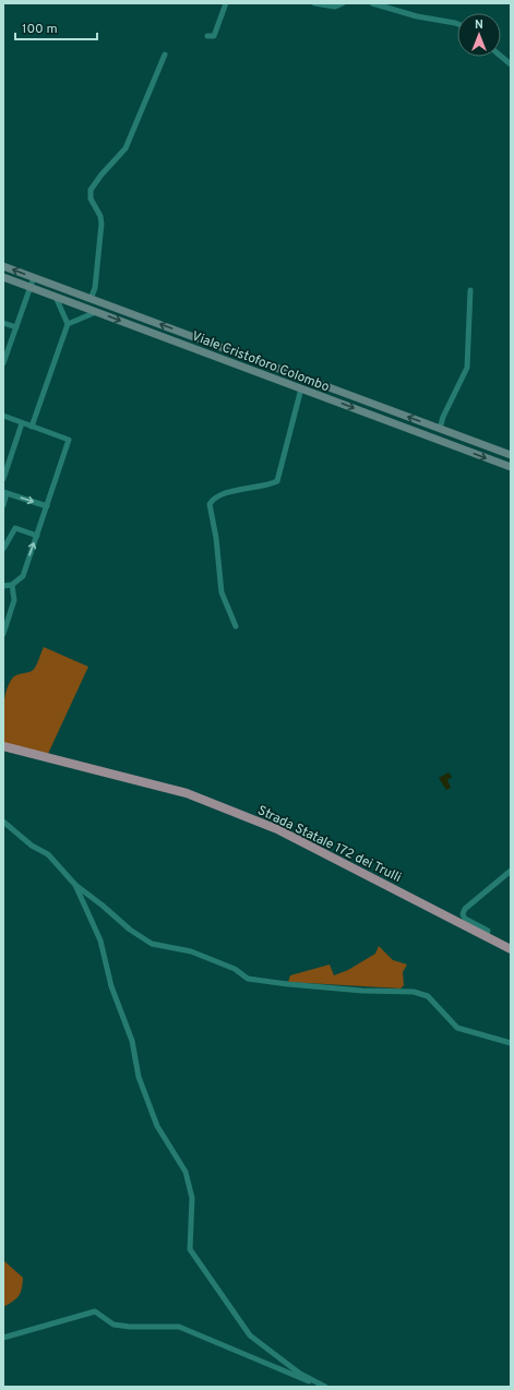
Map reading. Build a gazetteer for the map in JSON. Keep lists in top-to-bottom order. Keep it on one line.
{"streets":{"main road":["Viale Cristoforo Colombo","Strada Statale 172 dei Trulli"]},"scale_bar":"100 m","north":"top"}
